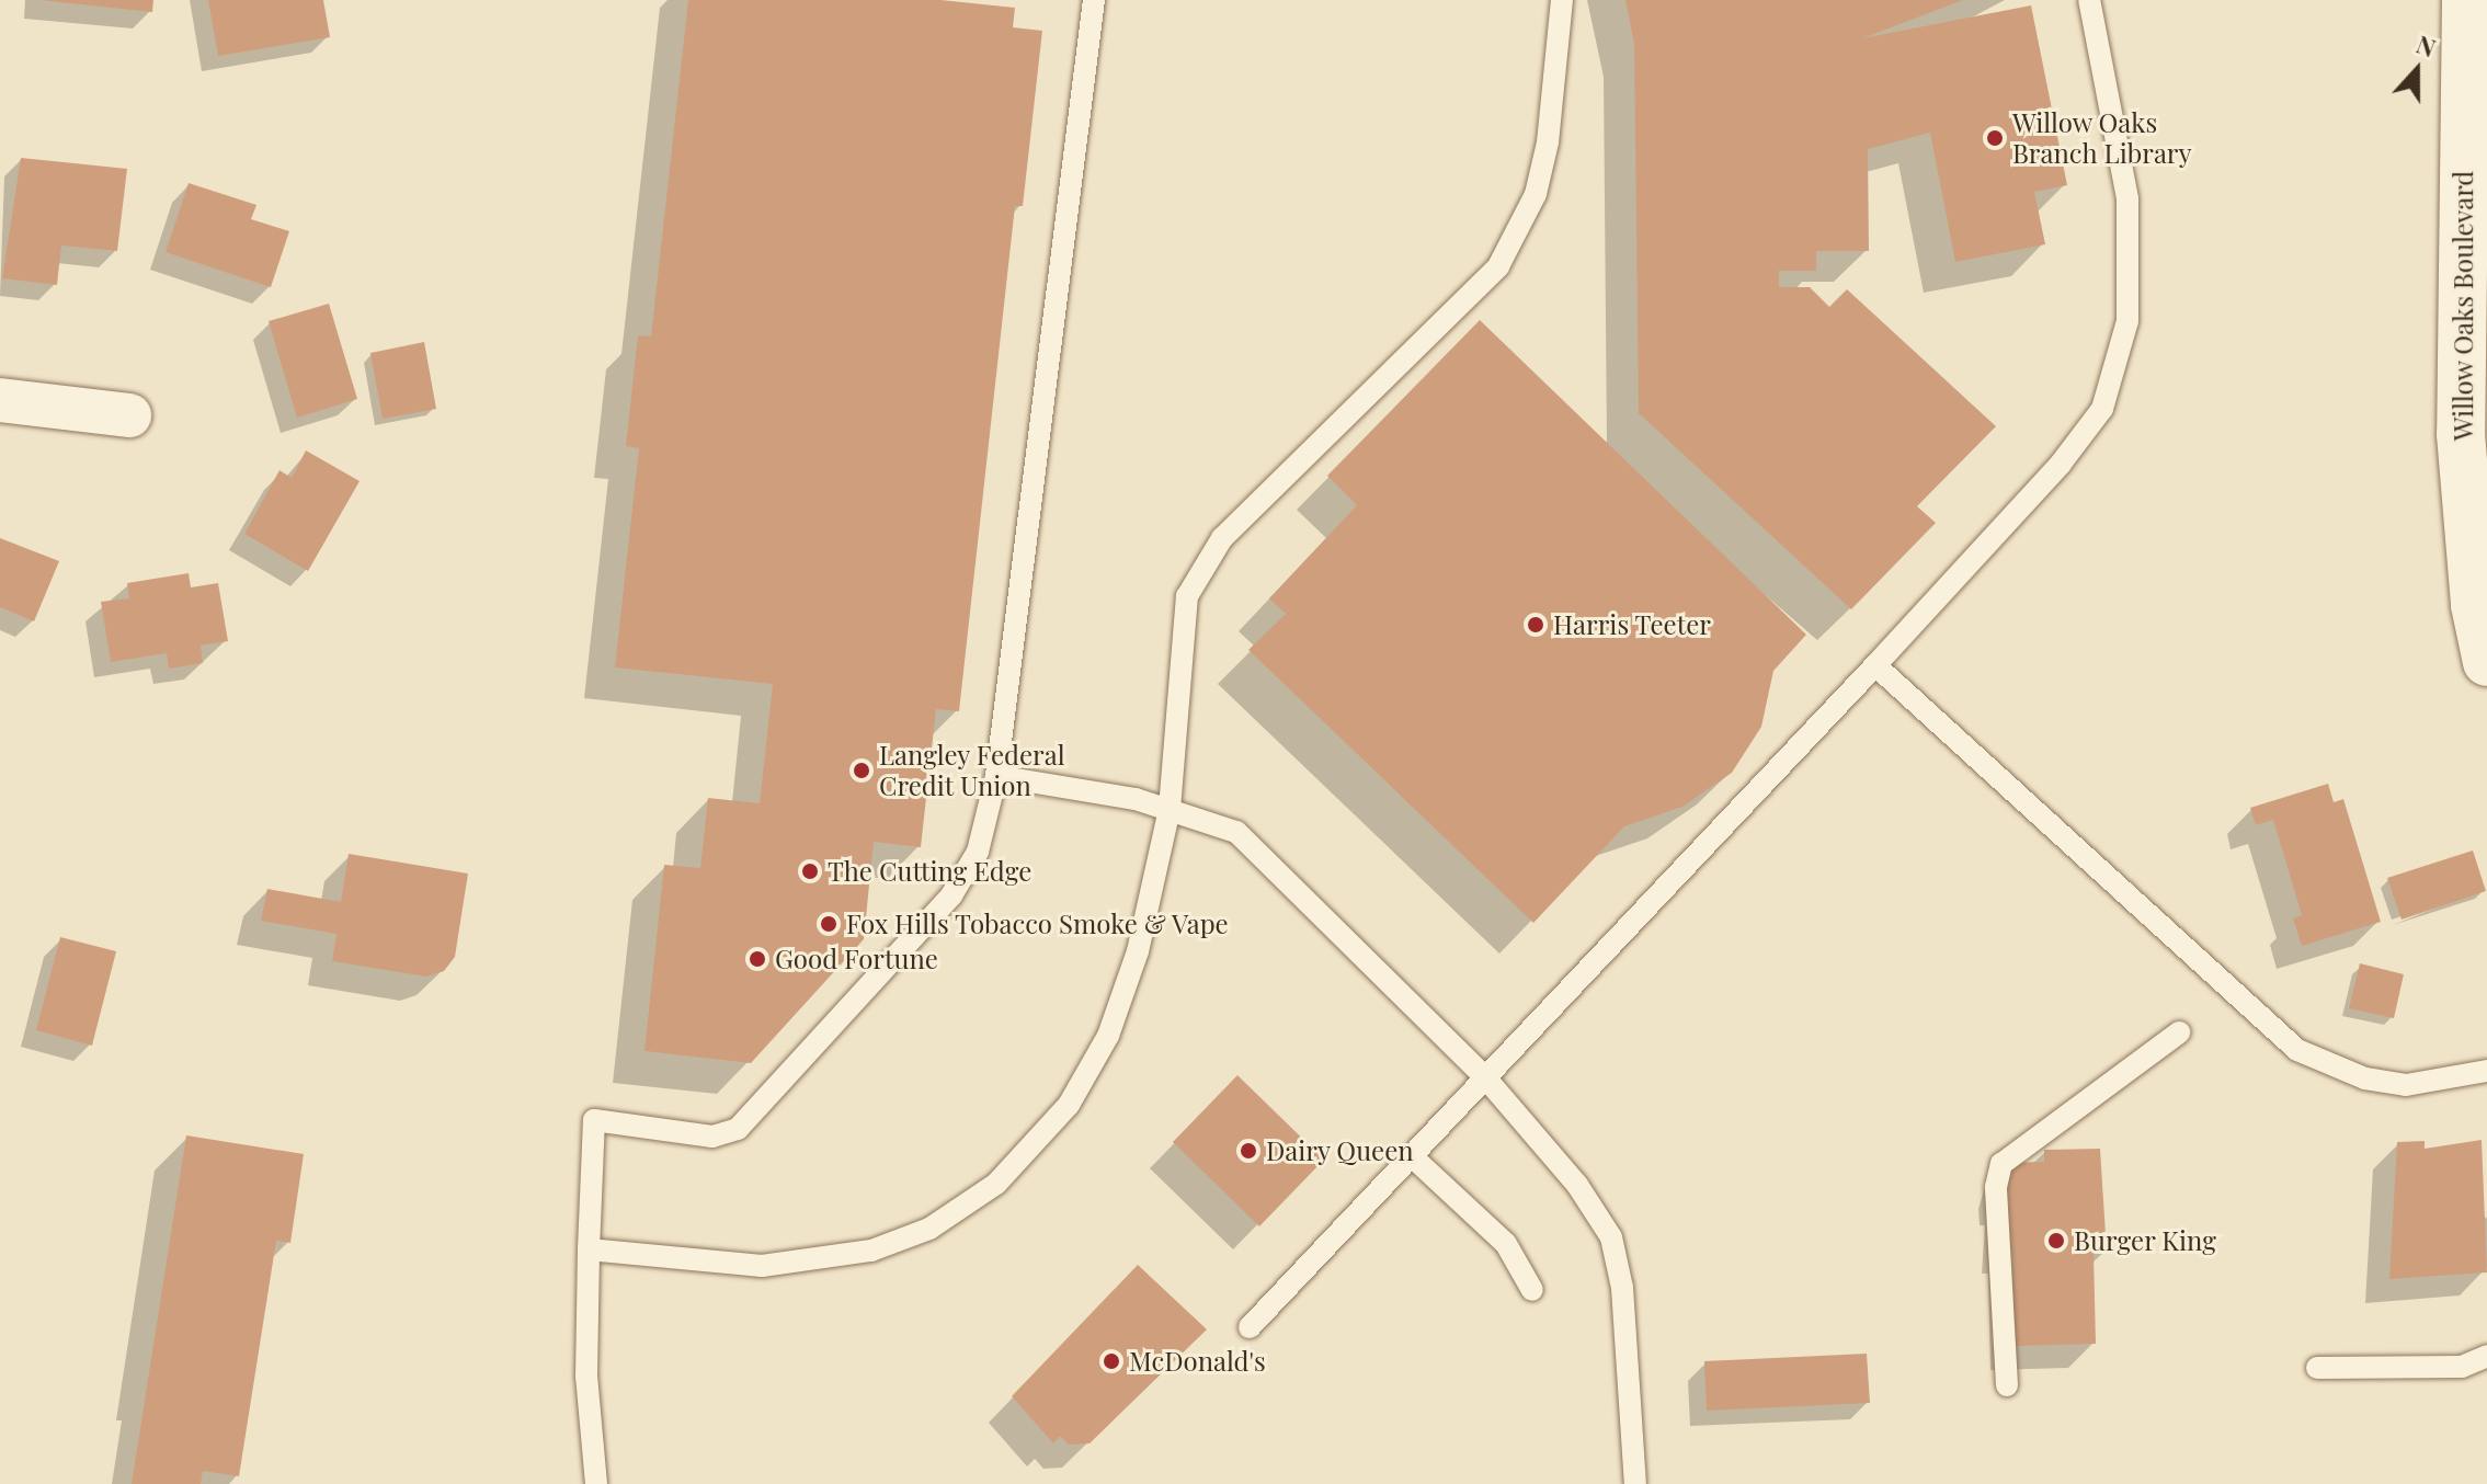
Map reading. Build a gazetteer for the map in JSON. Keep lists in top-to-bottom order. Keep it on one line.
{"streets":{"street":["Willow Oaks Boulevard"]},"places":["Willow Oaks Branch Library","Harris Teeter","Langley Federal Credit Union","The Cutting Edge","Fox Hills Tobacco Smoke & Vape","Good Fortune","Dairy Queen","Burger King","McDonald's"],"north":"top"}
